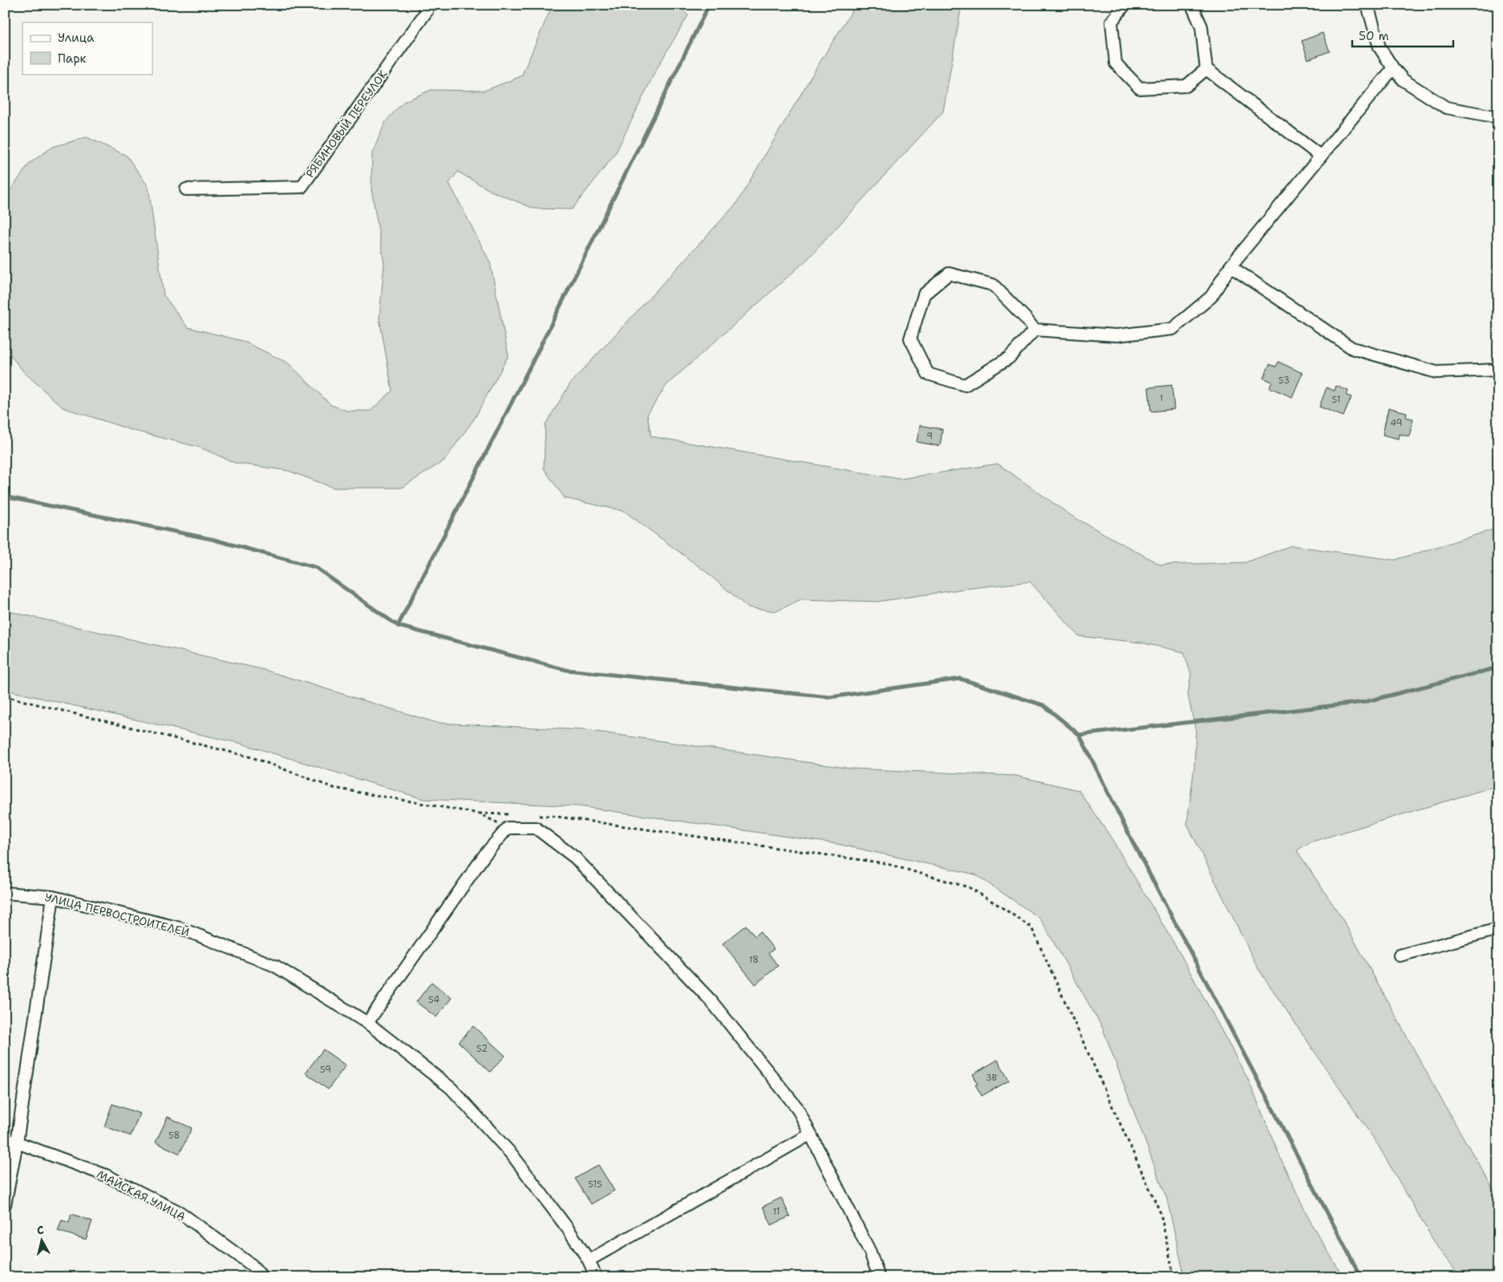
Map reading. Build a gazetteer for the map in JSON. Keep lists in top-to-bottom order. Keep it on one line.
{"streets":{"street":["РЯБИНОВЫЙ ПЕРЕУЛОК","УЛИЦА ПЕРВОСТРОИТЕЛЕЙ","МАЙСКАЯ УЛИЦА"]},"house_numbers":["53","1","51","49","9","18","54","52","59","3В","58","515","11"],"legend":["Улица","Парк"],"scale_bar":"50 m","north":"top"}
